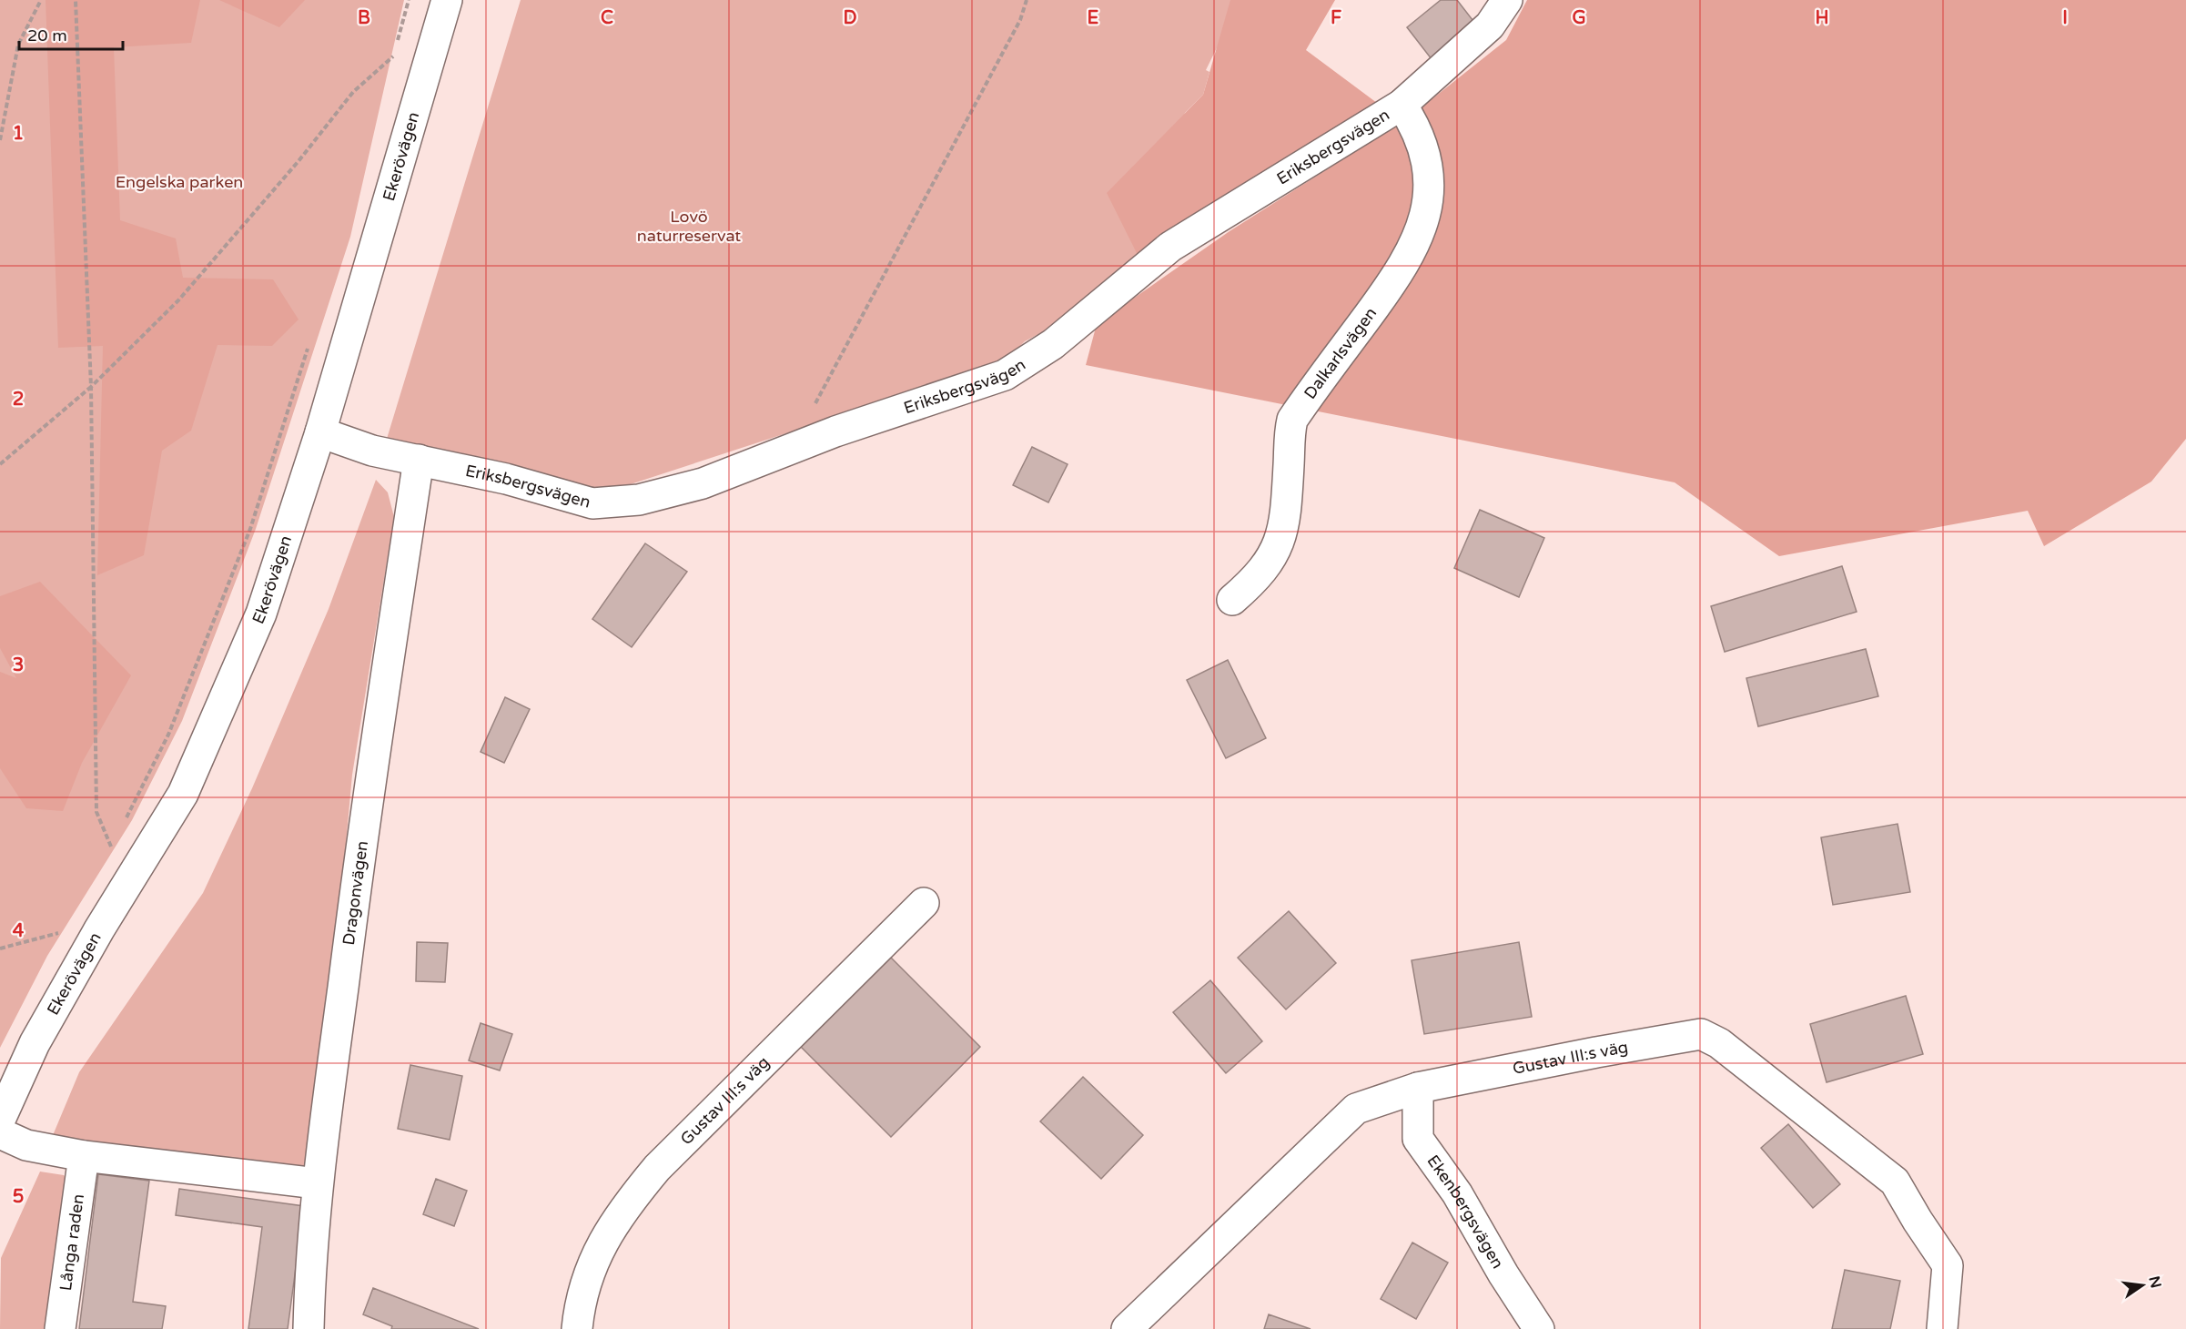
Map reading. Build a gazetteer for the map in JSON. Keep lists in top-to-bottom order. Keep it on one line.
{"streets":{"street":["Eriksbergsvägen","Ekerövägen","Dalkarlsvägen","Dragonvägen","Gustav III:s väg","Ekenbergsvägen","Långa raden"]},"crossings":[["Eriksbergsvägen","Ekerövägen"],["Eriksbergsvägen","Dalkarlsvägen"],["Eriksbergsvägen","Dragonvägen"],["Gustav III:s väg","Ekenbergsvägen"]],"parks":["Engelska parken","Lovö naturreservat"],"scale_bar":"20 m","north":"right","grid":{"columns":["B","C","D","E","F","G","H","I"],"rows":["1","2","3","4","5"]}}
